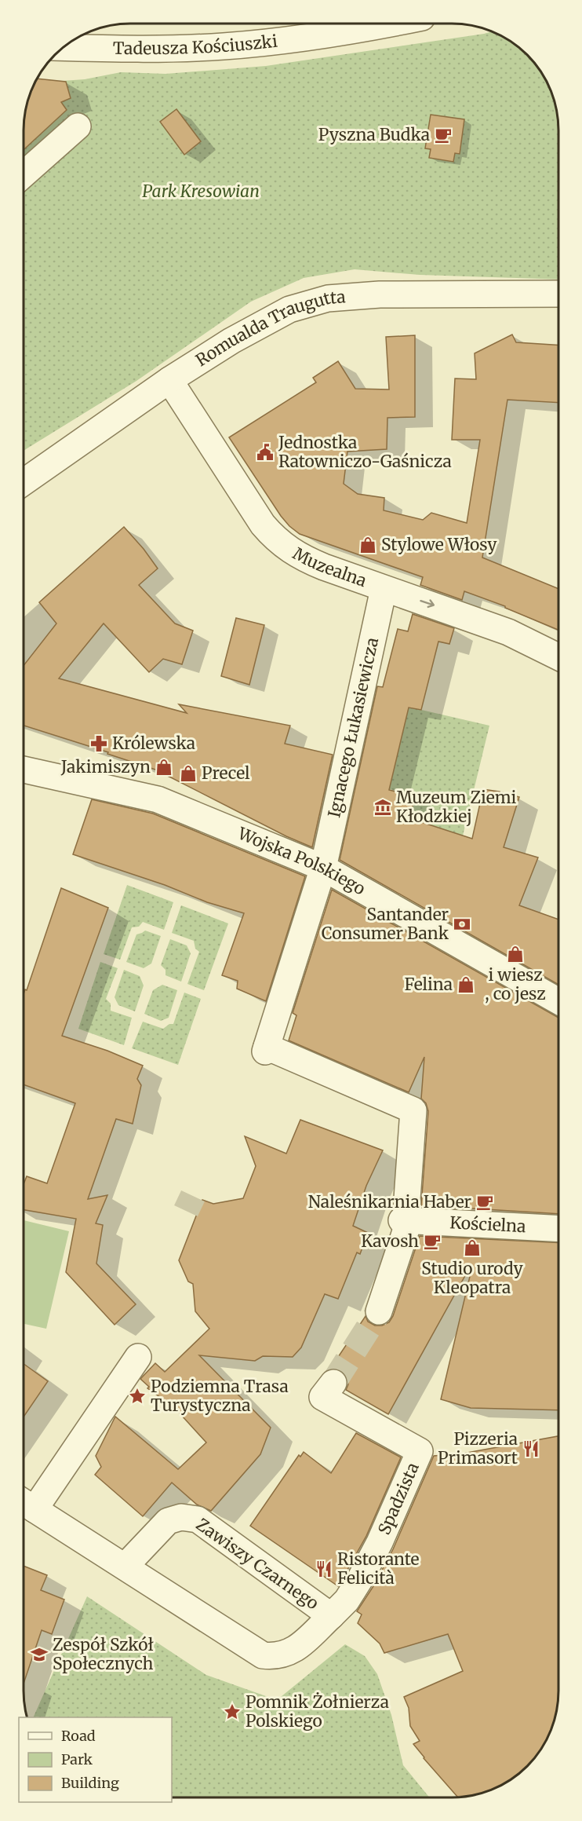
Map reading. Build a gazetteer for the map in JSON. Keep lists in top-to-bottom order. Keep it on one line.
{"streets":{"street":["Tadeusza Kościuszki","Romualda Traugutta","Muzealna","Ignacego Łukasiewicza","Wojska Polskiego","Kościelna","Spadzista","Zawiszy Czarnego"]},"crossings":[["Romualda Traugutta","Muzealna"],["Muzealna","Ignacego Łukasiewicza"],["Ignacego Łukasiewicza","Wojska Polskiego"],["Ignacego Łukasiewicza","Kościelna"],["Spadzista","Zawiszy Czarnego"]],"one_way":["Muzealna"],"parks":["Park Kresowian"],"places":{"cafe":["Pyszna Budka","Naleśnikarnia Haber","Kavosh"],"public building":["Jednostka Ratowniczo-Gaśnicza"],"shop":["Stylowe Włosy","Jakimiszyn","Precel","i wiesz , co jesz","Felina","Studio urody Kleopatra"],"pharmacy":["Królewska"],"museum":["Muzeum Ziemi Kłodzkiej"],"bank":["Santander Consumer Bank"],"place":["Podziemna Trasa Turystyczna","Pomnik Żołnierza Polskiego"],"restaurant":["Pizzeria Primasort","Ristorante Felicità"],"school or university":["Zespół Szkół Społecznych"]},"legend":["Road","Park","Building"]}
